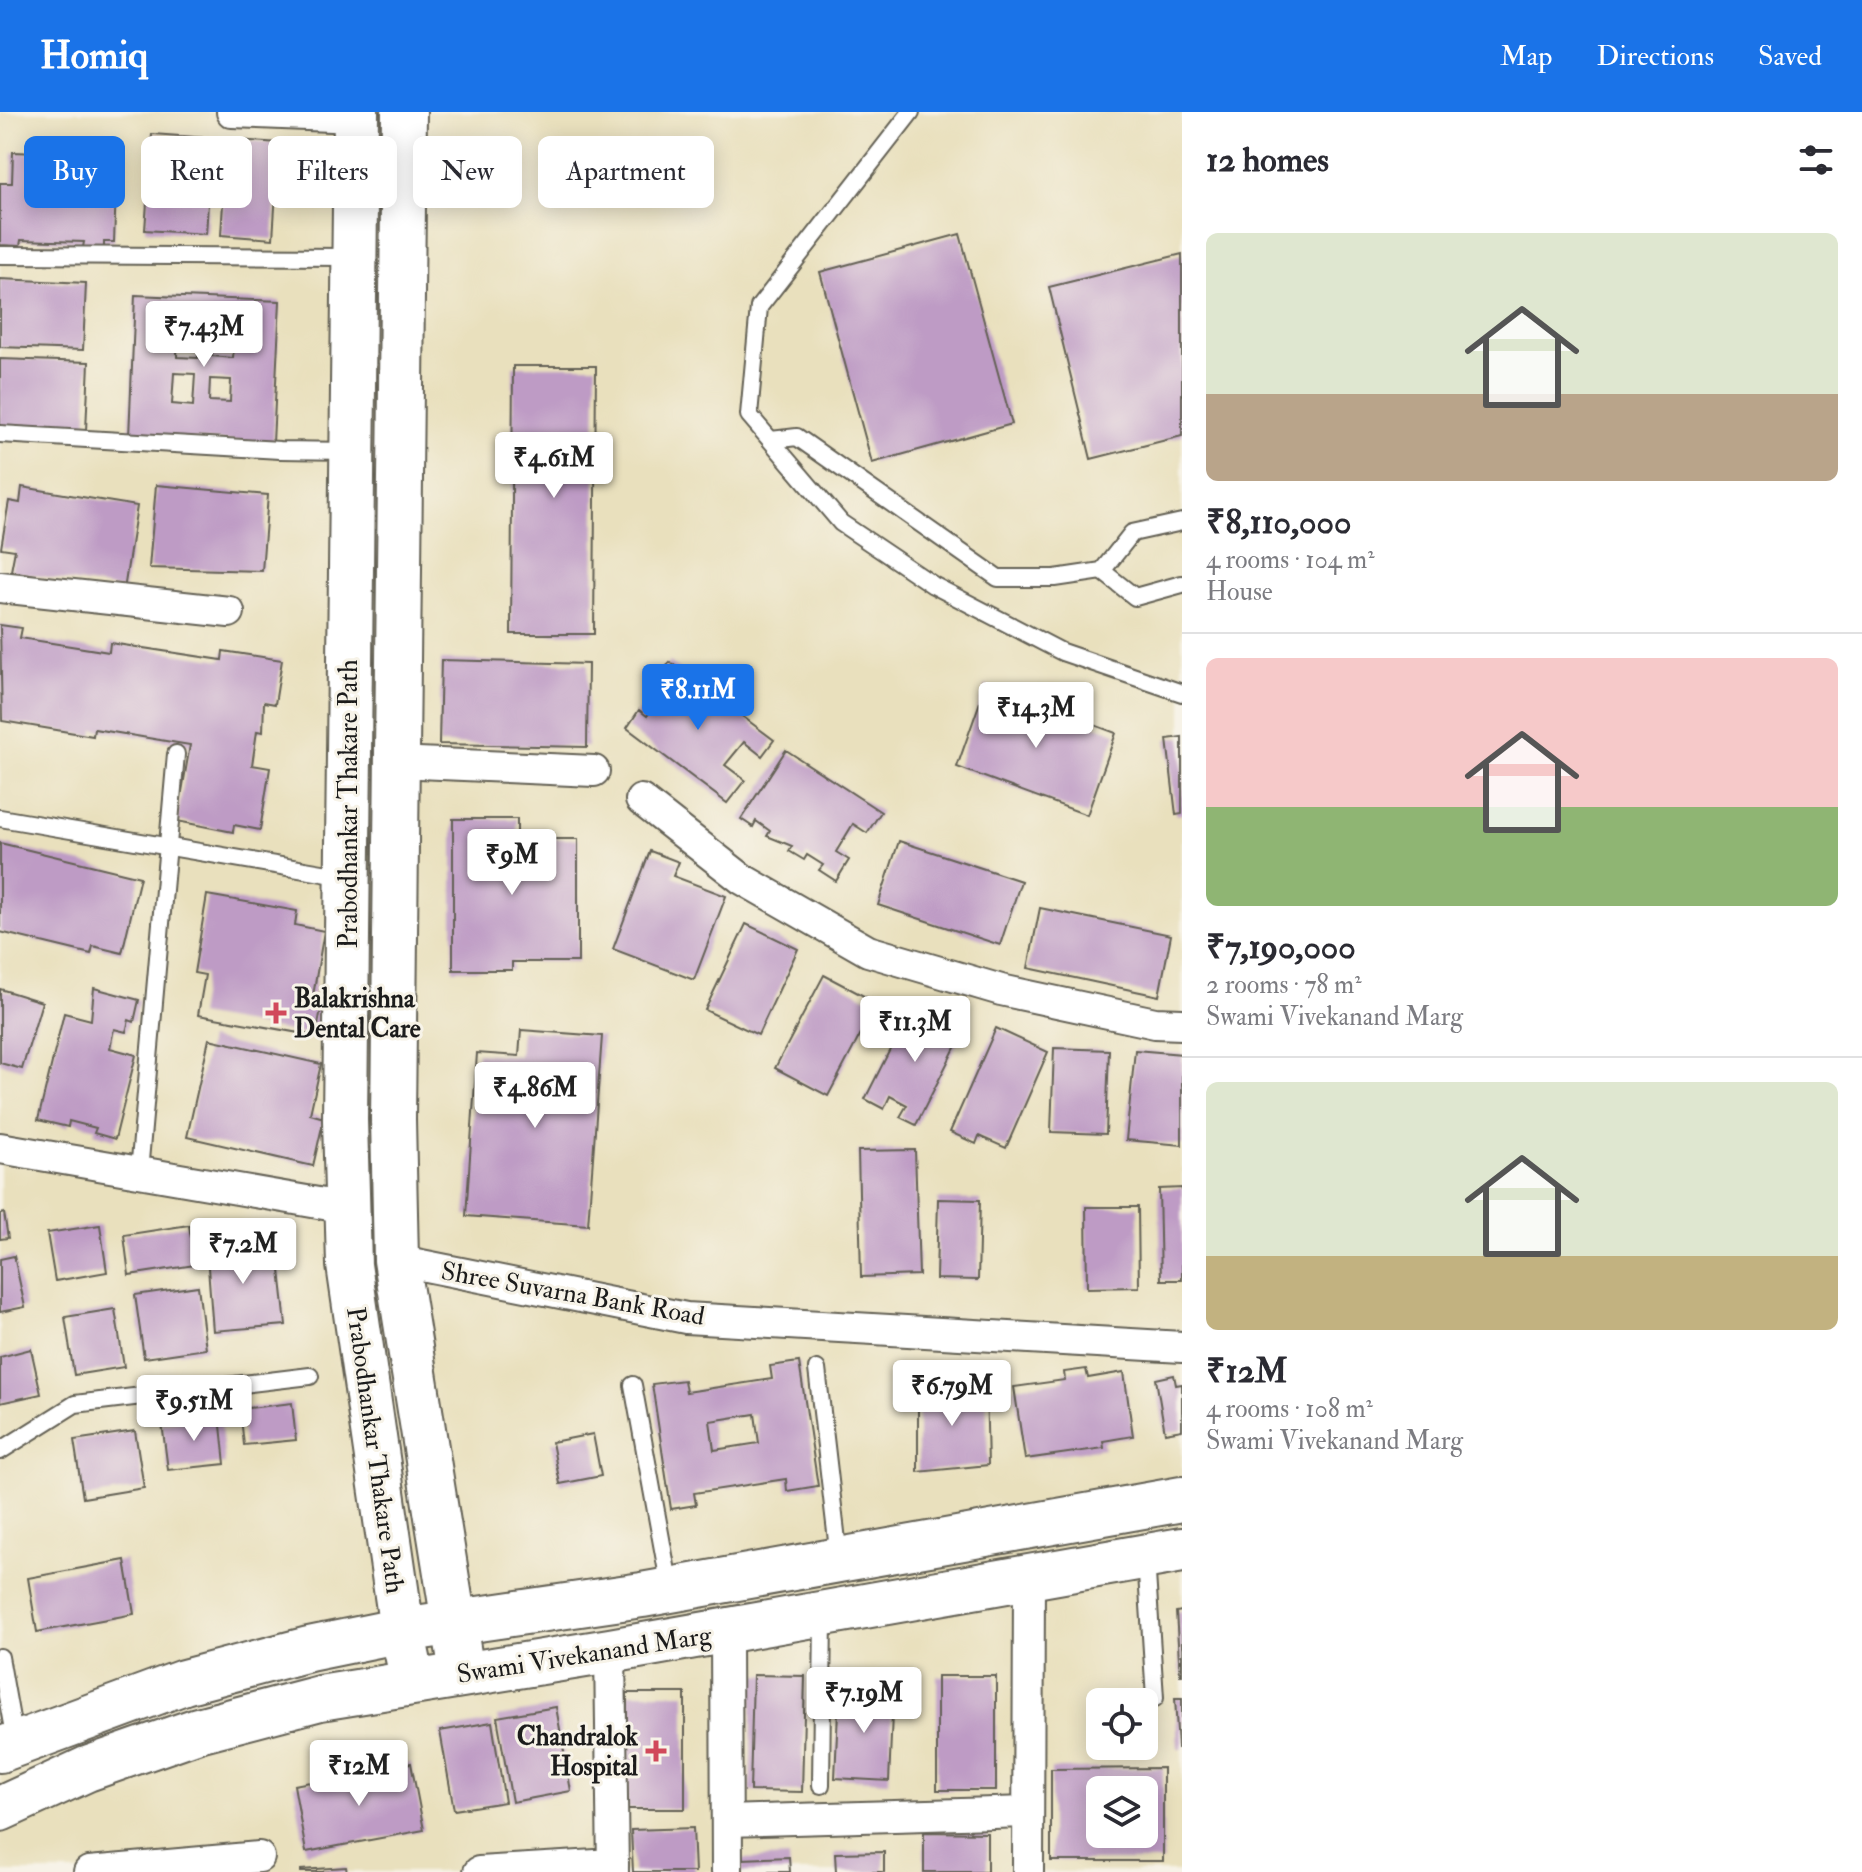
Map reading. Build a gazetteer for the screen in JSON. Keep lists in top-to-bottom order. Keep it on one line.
{"streets":{"main road":["Prabodhankar Thakare Path","Swami Vivekanand Marg"],"street":["Shree Suvarna Bank Road"]},"crossings":[["Prabodhankar Thakare Path","Shree Suvarna Bank Road"],["Prabodhankar Thakare Path","Swami Vivekanand Marg"]],"places":{"health":["Balakrishna Dental Care","Chandralok Hospital"]},"page":{"header":"Homiq","nav":["Map","Directions","Saved"],"heading":"12 homes","chip":["Buy","Rent","Filters","New","Apartment"],"list":[{"name":"₹8,110,000","note":"4 rooms · 104 m² · House"},{"name":"₹7,190,000","note":"2 rooms · 78 m² · Swami Vivekanand Marg"},{"name":"₹12M","note":"4 rooms · 108 m² · Swami Vivekanand Marg"}],"price":["₹7.43M","₹4.61M","₹8.11M","₹14.3M","₹9M","₹11.3M","₹4.86M","₹7.2M","₹6.79M","₹9.51M","₹7.19M","₹12M"]}}
